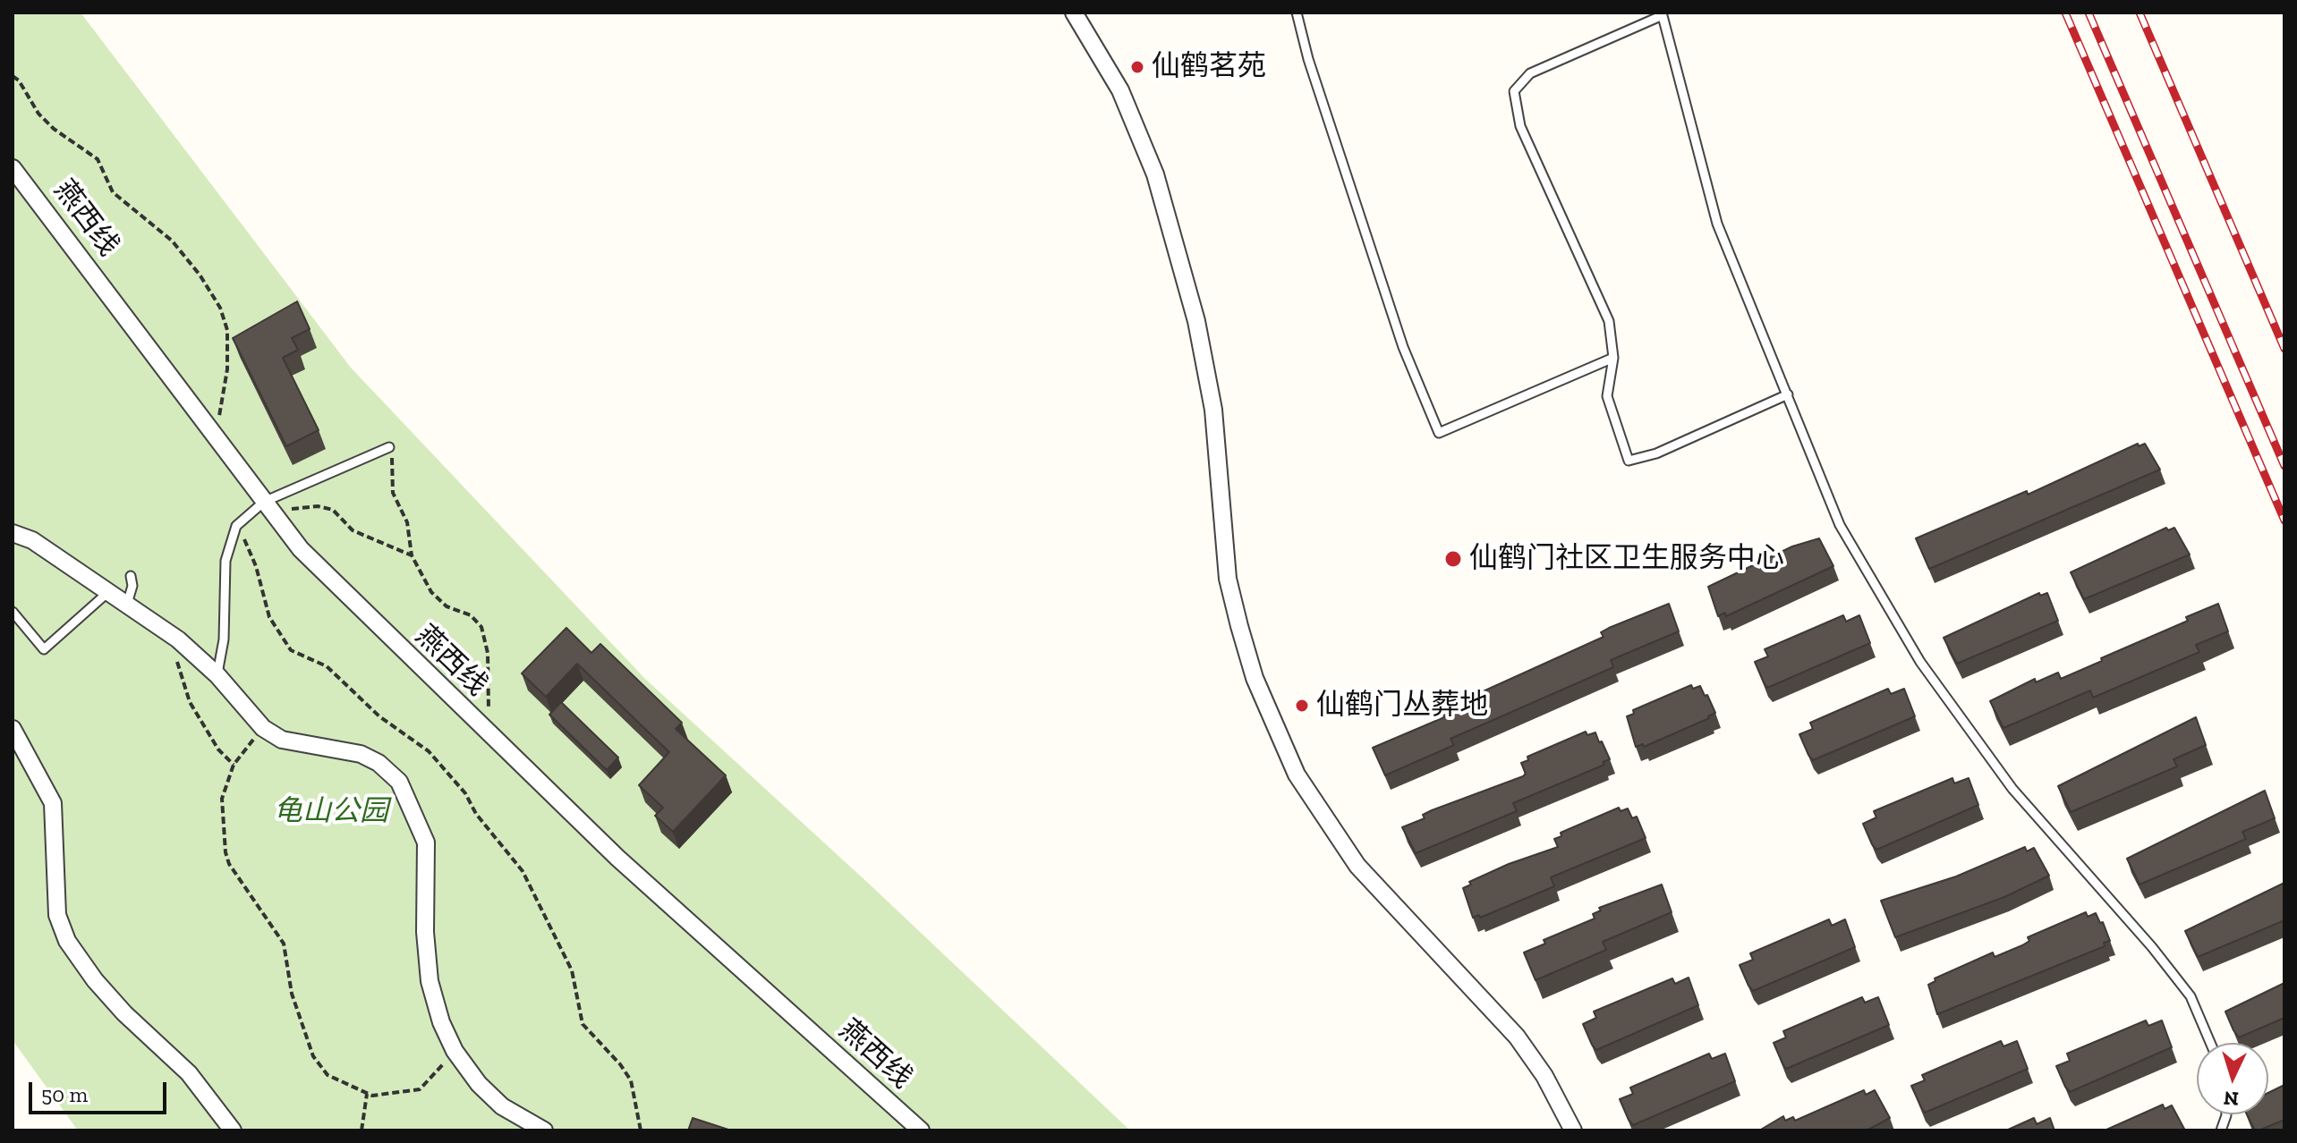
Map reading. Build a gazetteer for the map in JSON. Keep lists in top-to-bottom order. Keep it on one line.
{"streets":{"street":["燕西线"]},"parks":["龟山公园"],"places":["仙鹤茗苑","仙鹤门社区卫生服务中心","仙鹤门丛葬地"],"scale_bar":"50 m","north":"bottom"}
